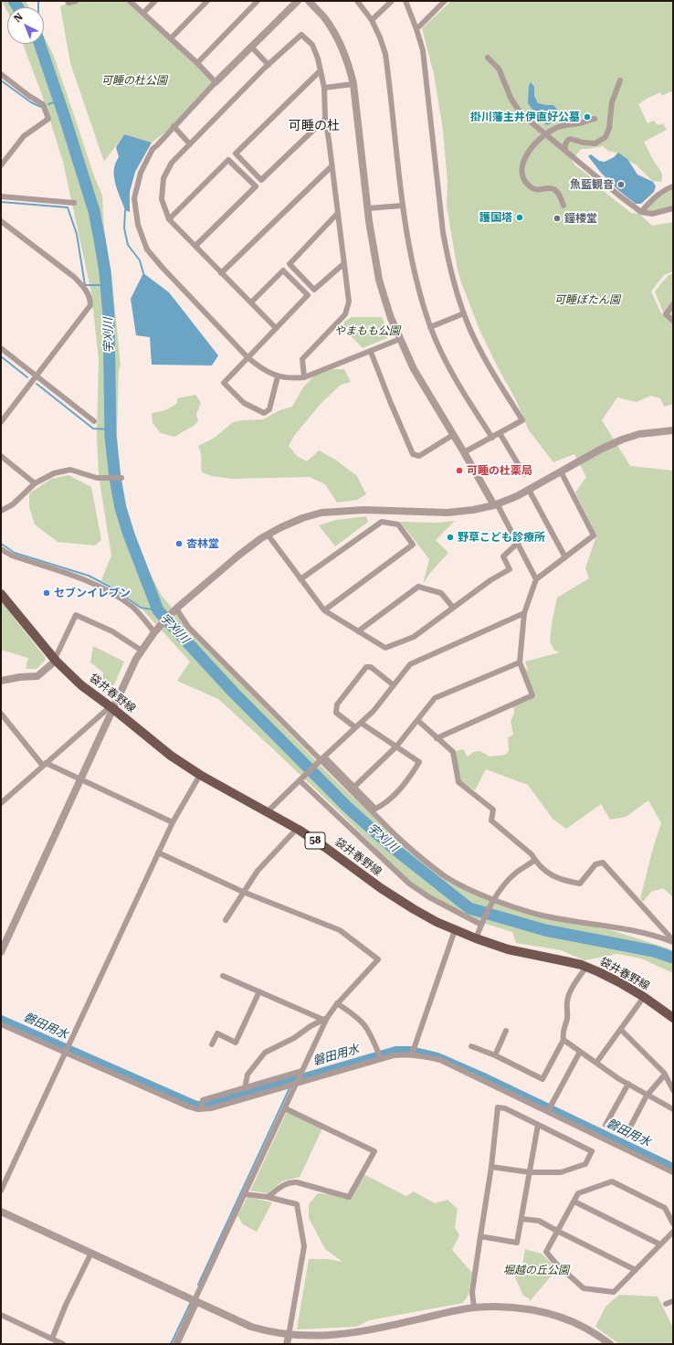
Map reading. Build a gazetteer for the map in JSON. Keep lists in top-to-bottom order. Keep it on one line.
{"streets":{"main road":["袋井春野線","58"]},"districts":["可睡の杜"],"water":["宇刈川","磐田用水"],"parks":["可睡の杜公園","可睡ぼたん園","やまもも公園","堀越の丘公園"],"places":["掛川藩主井伊直好公墓","魚藍観音","護国塔","鐘楼堂","可睡の杜薬局","野草こども診療所","杏林堂","セブンイレブン"],"north":"top left"}
